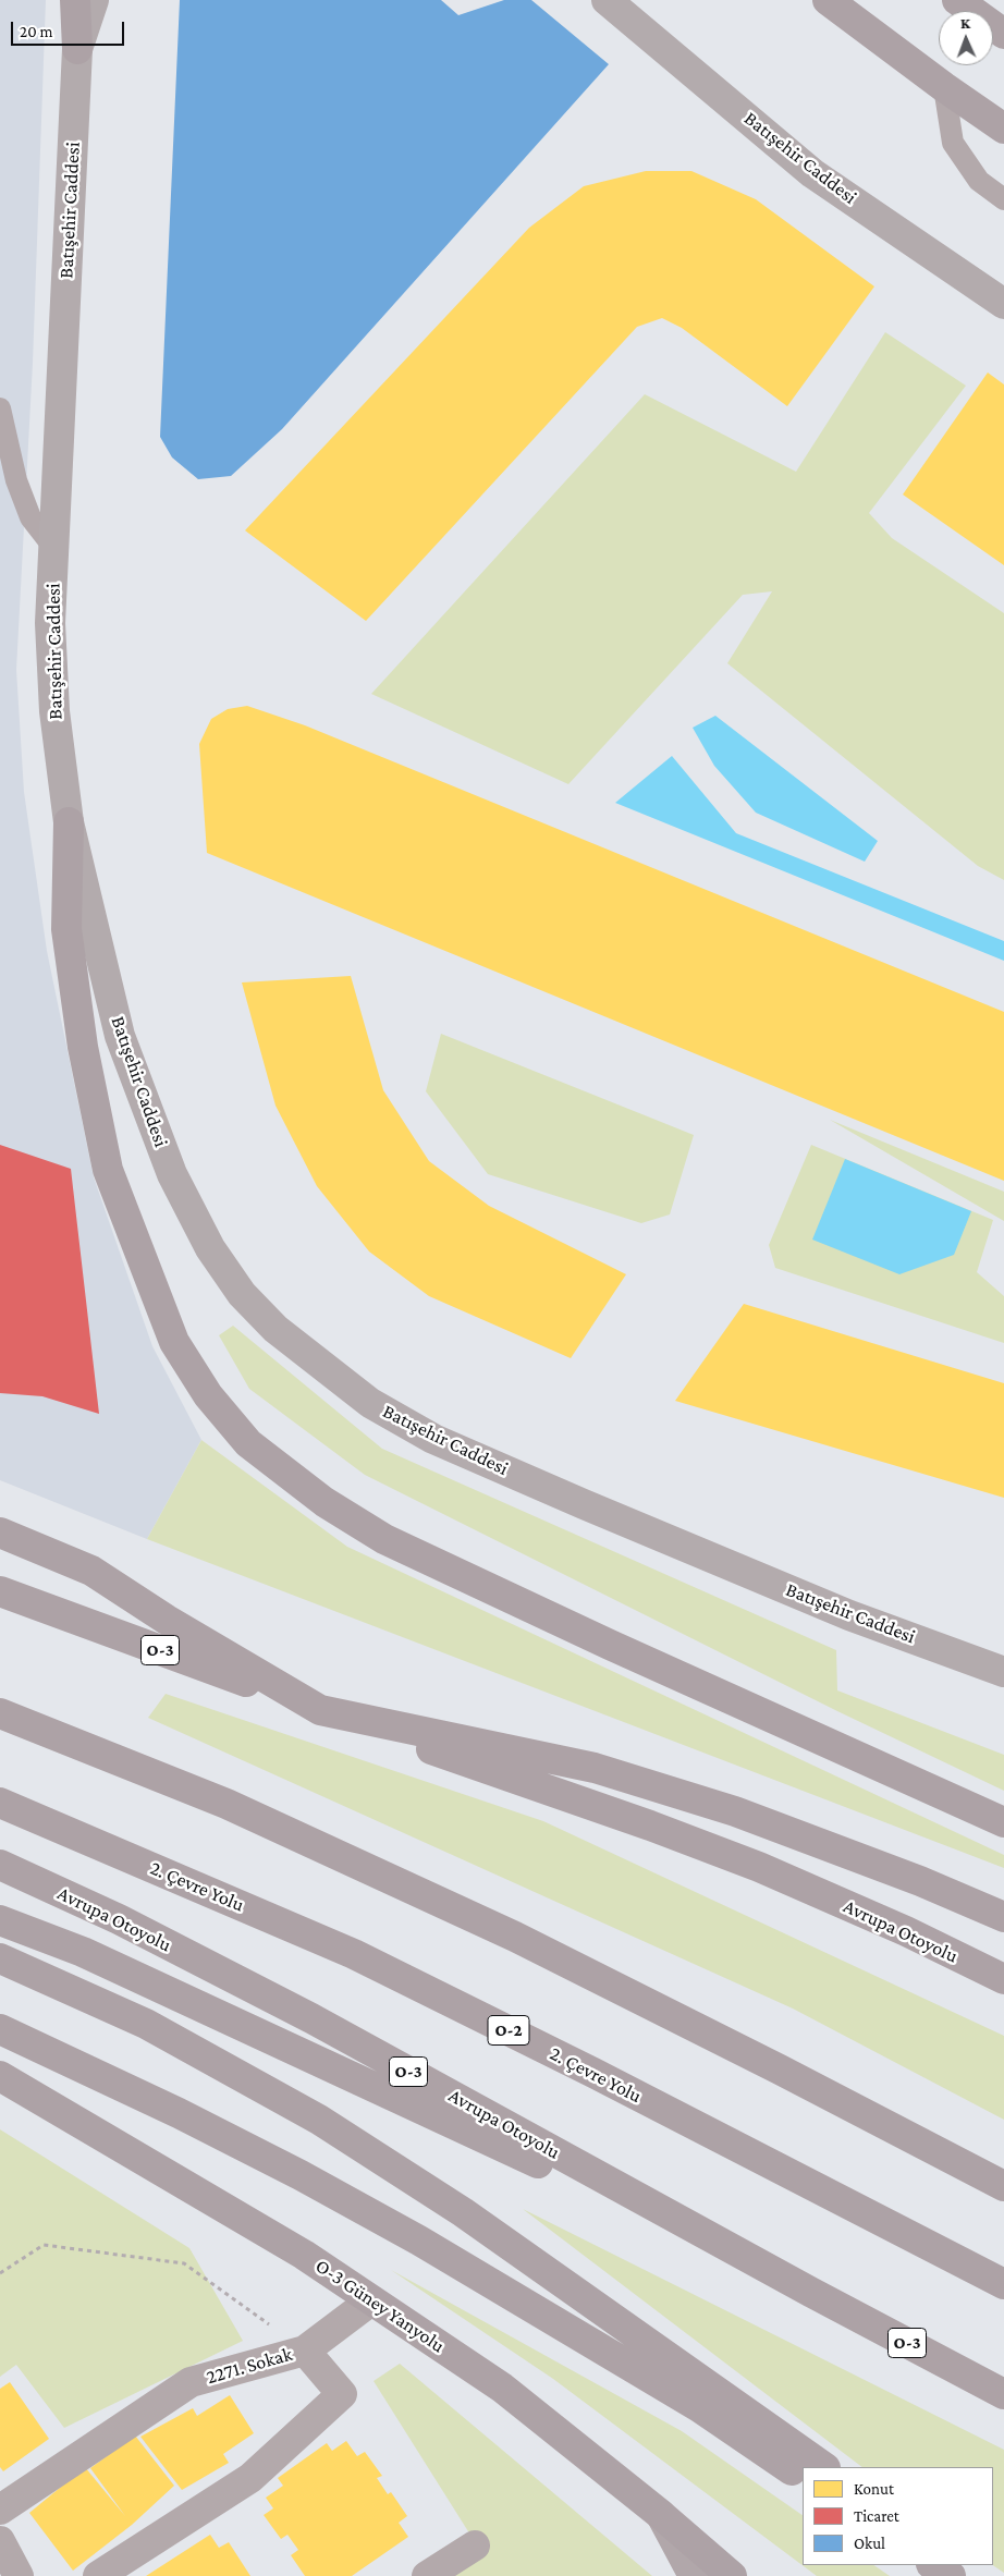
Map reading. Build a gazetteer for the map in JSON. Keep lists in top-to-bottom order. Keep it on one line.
{"streets":{"highway":["O-3","2. Çevre Yolu","Avrupa Otoyolu","O-2","O-3 Güney Yanyolu"],"main road":["Batışehir Caddesi"],"street":["2271. Sokak"]},"legend":["Konut","Ticaret","Okul"],"scale_bar":"20 m","north":"top"}
